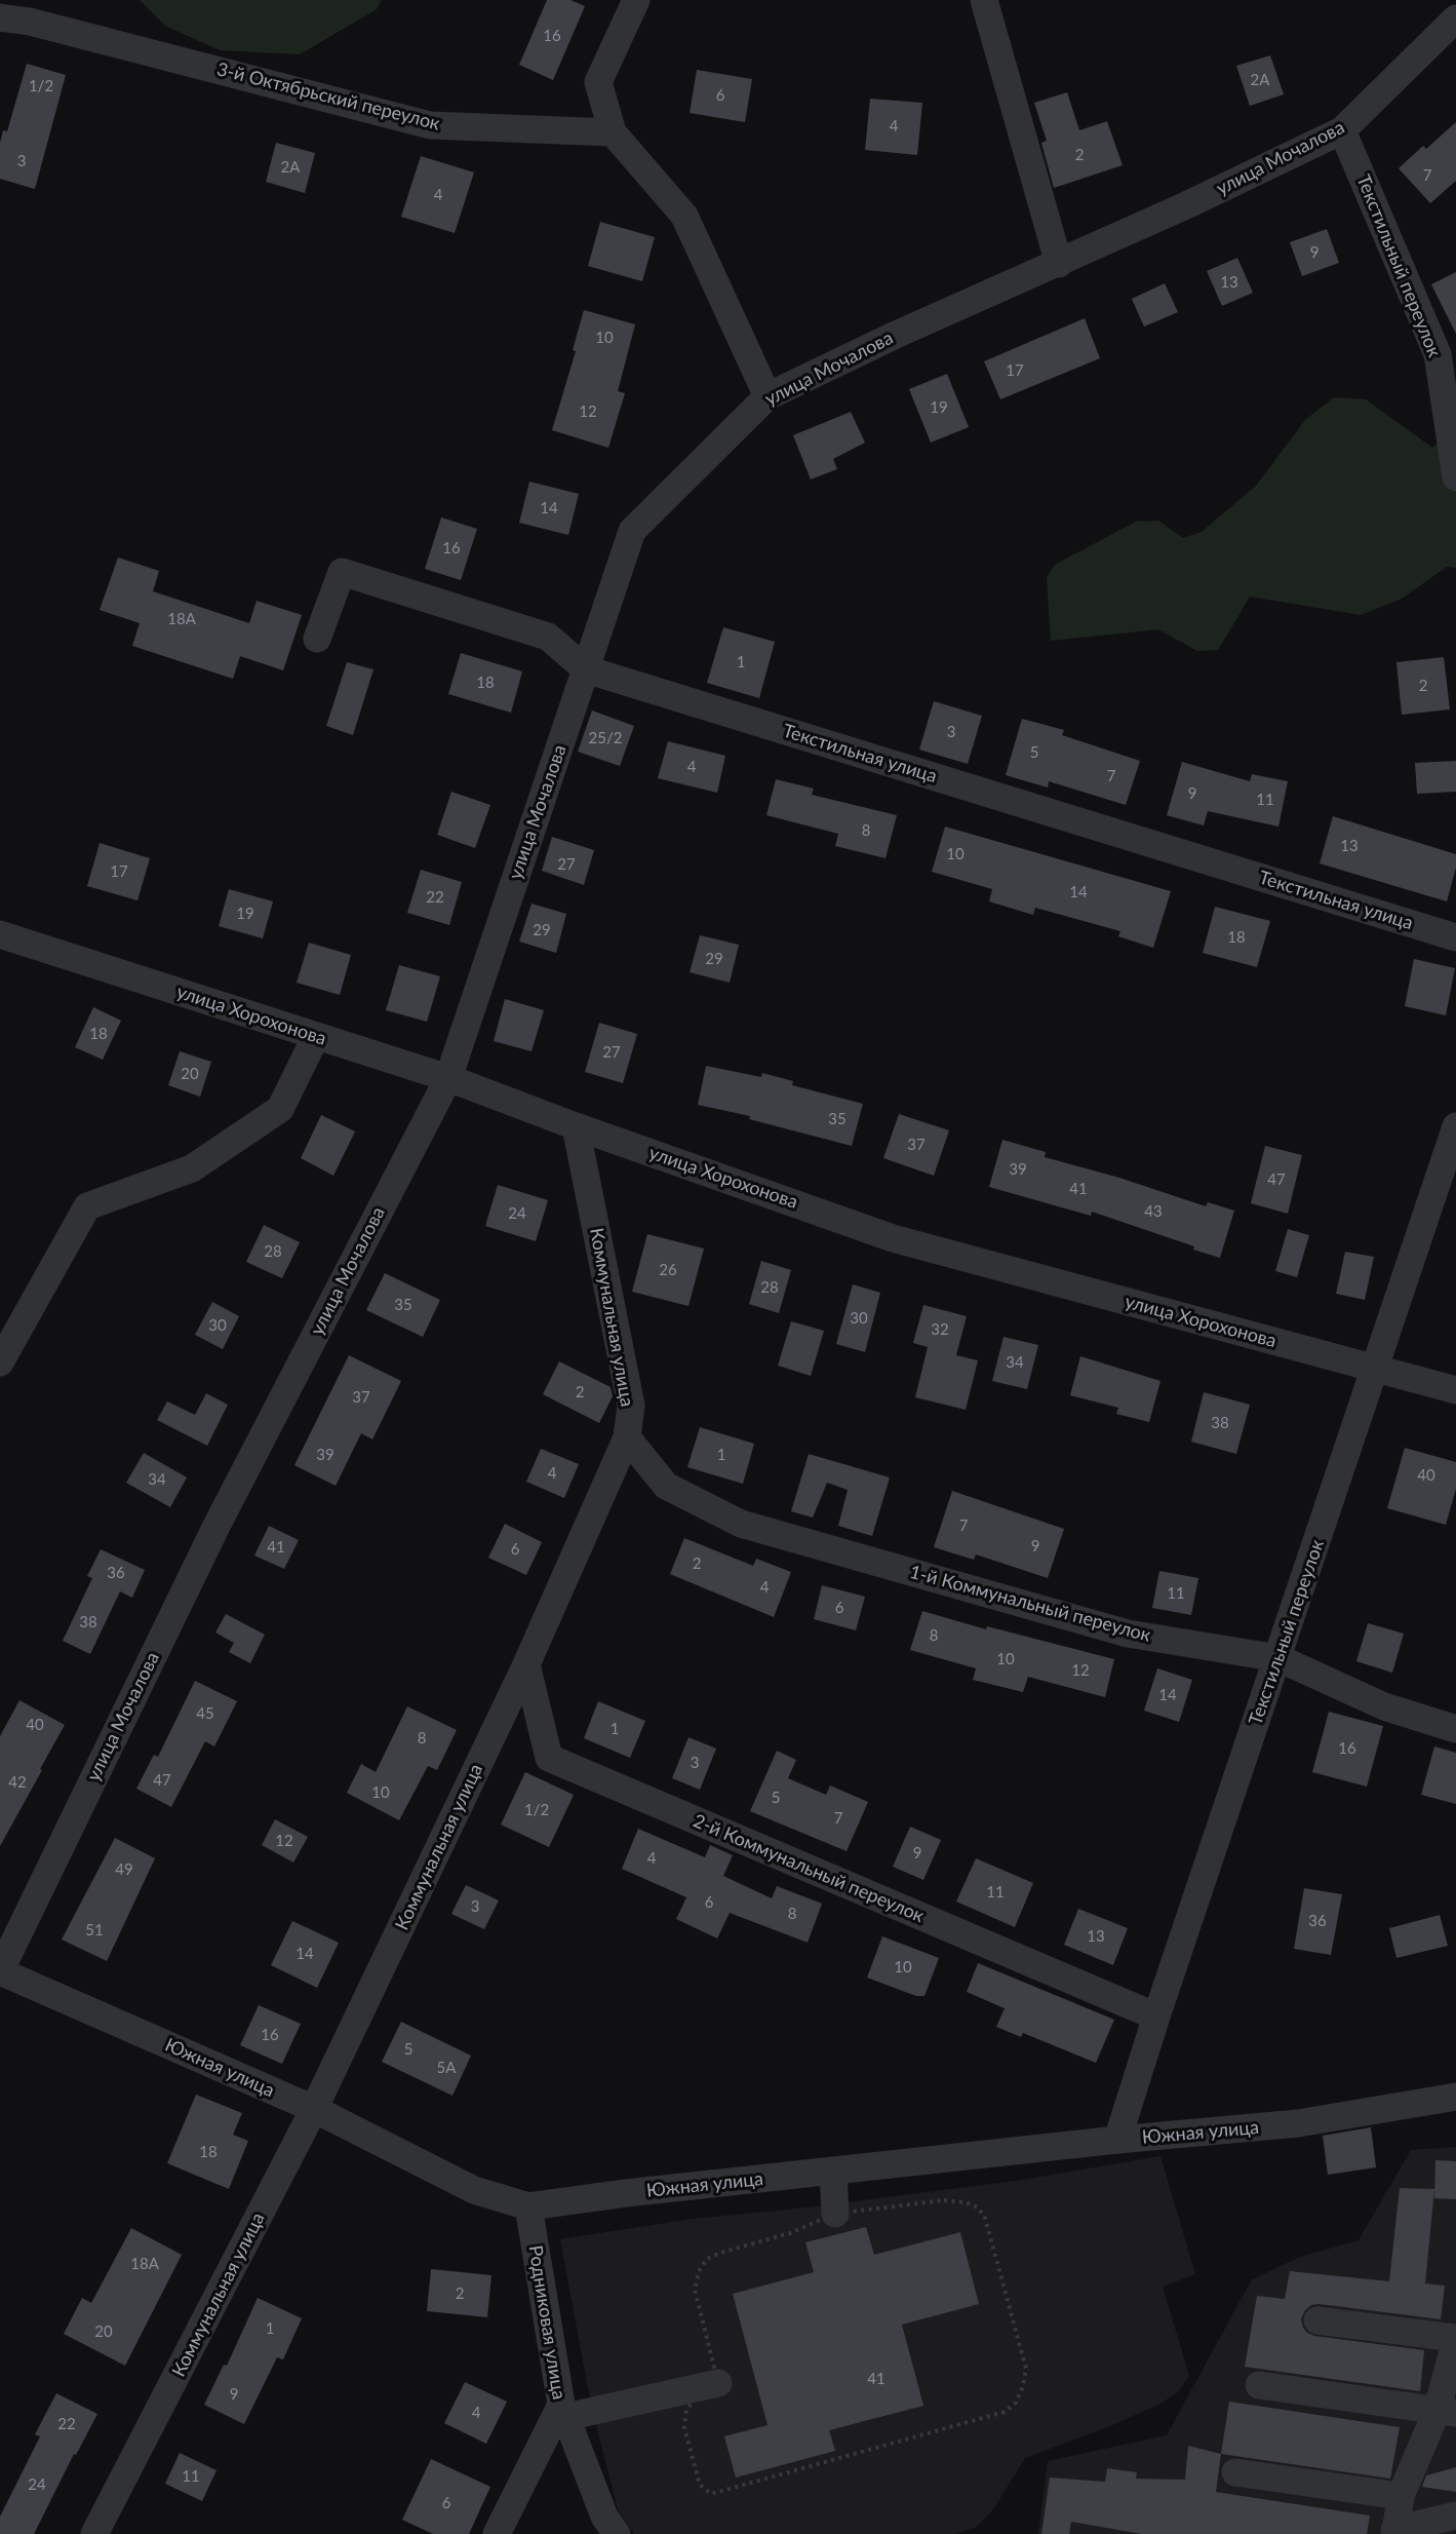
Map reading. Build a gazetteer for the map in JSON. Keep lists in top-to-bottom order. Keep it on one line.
{"streets":{"street":["3-й Октябрьский переулок","улица Мочалова","Текстильный переулок","Текстильная улица","улица Хорохонова","Коммунальная улица","1-й Коммунальный переулок","2-й Коммунальный переулок","Южная улица","Родниковая улица"]},"crossings":[["улица Мочалова","Текстильный переулок"],["улица Мочалова","Текстильная улица"],["улица Мочалова","улица Хорохонова"],["улица Мочалова","Южная улица"],["Текстильный переулок","улица Хорохонова"],["Текстильный переулок","1-й Коммунальный переулок"],["Текстильный переулок","2-й Коммунальный переулок"],["Текстильный переулок","Южная улица"],["улица Хорохонова","Коммунальная улица"],["Коммунальная улица","1-й Коммунальный переулок"],["Коммунальная улица","2-й Коммунальный переулок"],["Коммунальная улица","Южная улица"],["Южная улица","Родниковая улица"]],"house_numbers":["16","2А","1/2","6","4","2","3","2А","7","4","9","13","10","17","19","12","14","16","18А","1","18","2","3","25/2","5","4","7","9","11","8","13","10","27","17","14","22","19","29","18","29","18","27","20","35","37","39","47","41","43","24","28","26","28","35","30","30","32","34","2","37","38","39","1","4","40","34","7","9","41","6","2","36","4","11","6","38","8","10","12","14","45","40","1","8","16","3","47","42","10","5","1/2","7","12","9","4","49","11","6","3","8","36","51","13","14","10","16","5","5А","18","18А","2","1","20","41","9","4","22","11","24","6"]}
